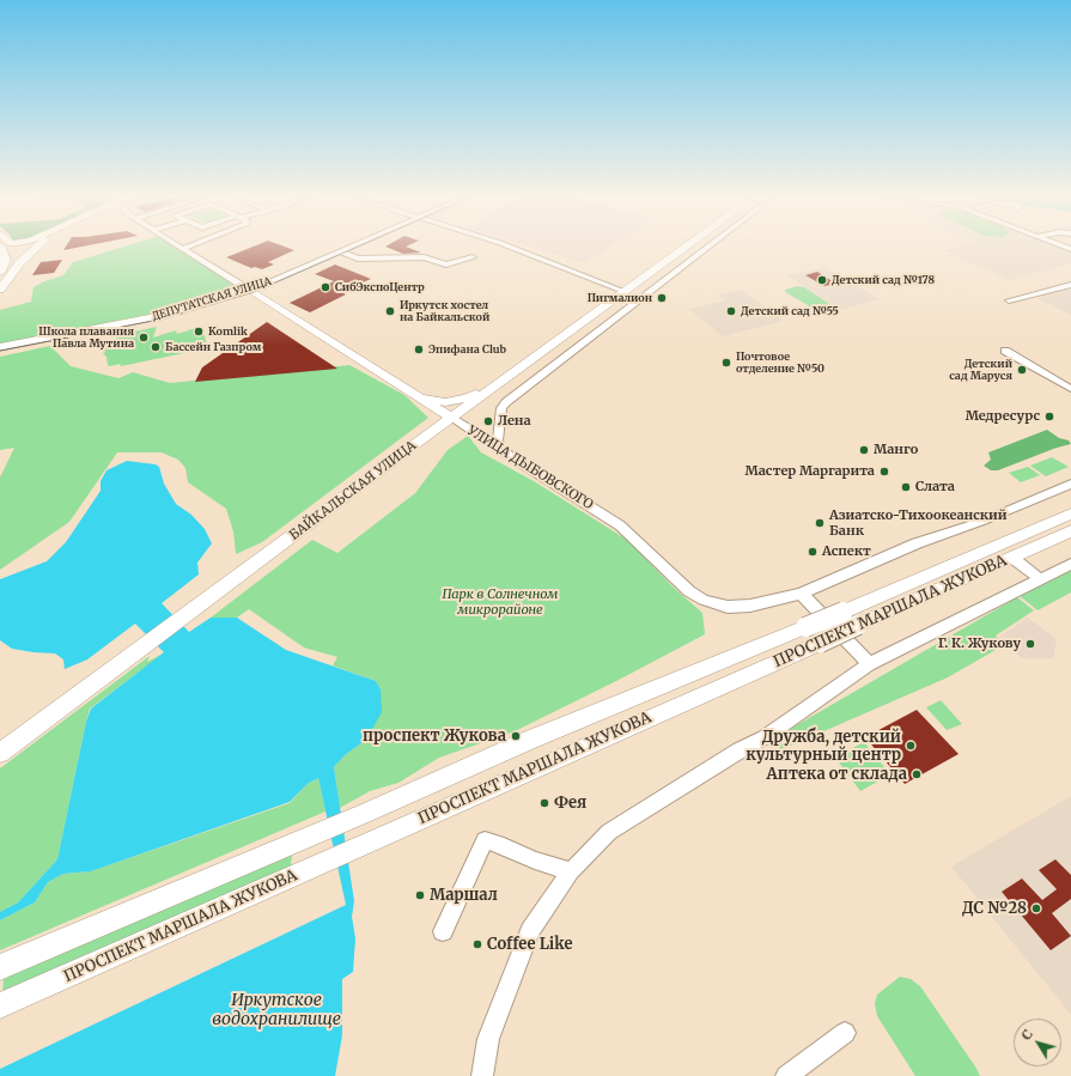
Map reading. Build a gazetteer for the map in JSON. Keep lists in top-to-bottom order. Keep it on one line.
{"streets":{"main road":["ДЕПУТАТСКАЯ УЛИЦА","УЛИЦА ДЫБОВСКОГО","БАЙКАЛЬСКАЯ УЛИЦА","ПРОСПЕКТ МАРШАЛА ЖУКОВА"]},"crossings":[["ДЕПУТАТСКАЯ УЛИЦА","УЛИЦА ДЫБОВСКОГО"],["УЛИЦА ДЫБОВСКОГО","БАЙКАЛЬСКАЯ УЛИЦА"]],"water":["Иркутское водохранилище"],"parks":["Парк в Солнечном микрорайоне"],"places":["Детский сад №178","СибЭкспоЦентр","Пигмалион","Иркутск хостел на Байкальской","Детский сад №55","Komlik","Школа плавания Павла Мутина","Бассейн Газпром","Эпифана Club","Почтовое отделение №50","Детский сад Маруся","Медресурс","Лена","Манго","Мастер Маргарита","Слата","Азиатско-Тихоокеанский Банк","Аспект","Г. К. Жукову","проспект Жукова","Дружба, детский культурный центр","Аптека от склада","Фея","Маршал","ДС №28","Coffee Like"],"north":"top left"}
